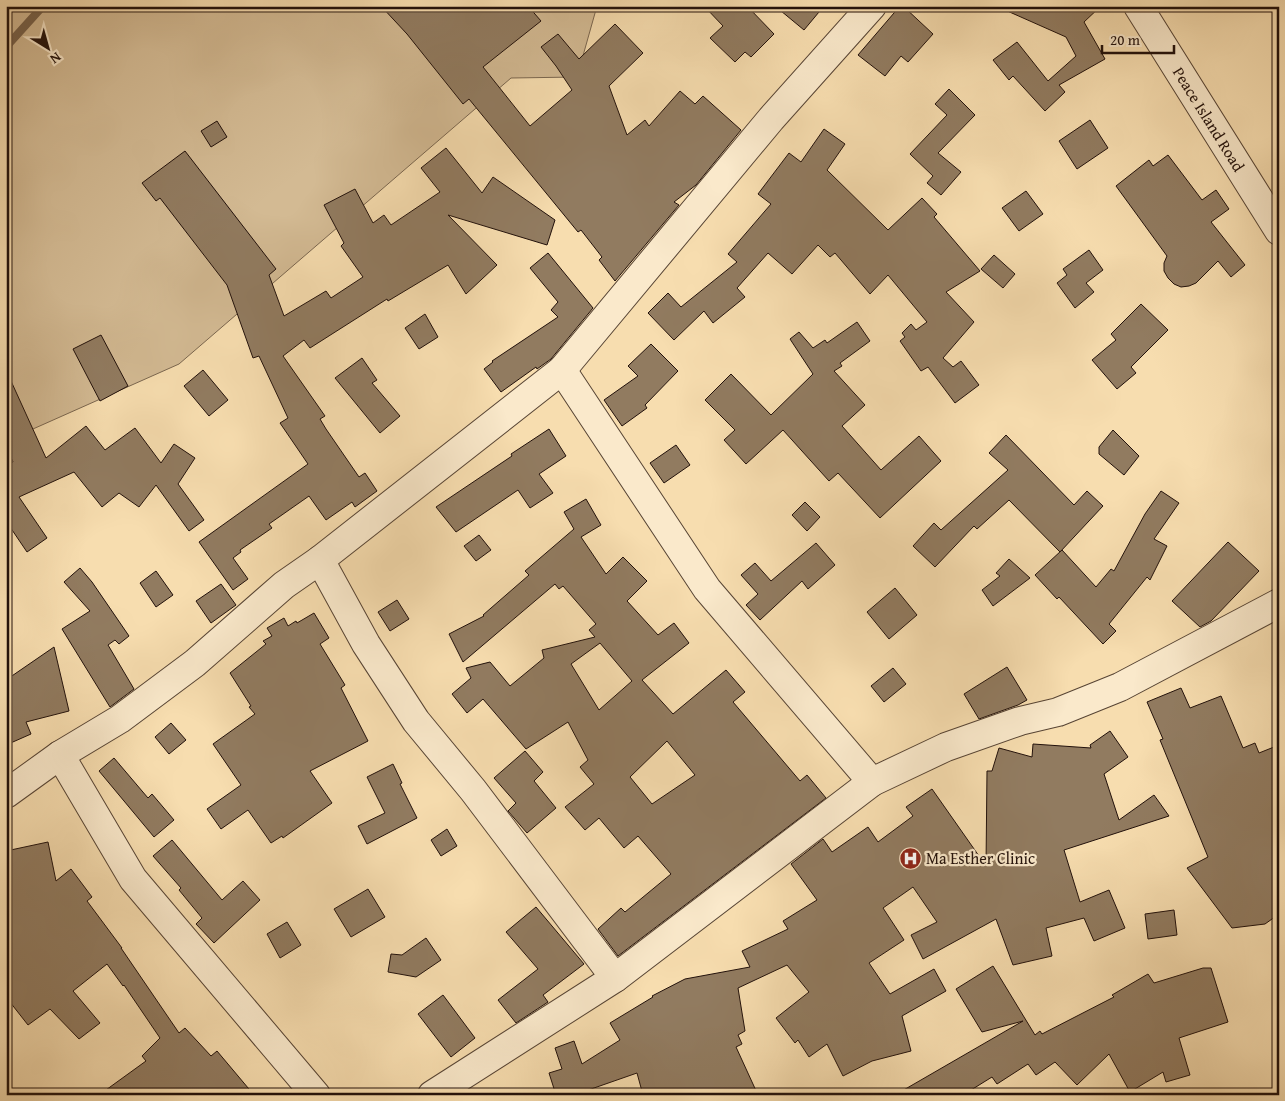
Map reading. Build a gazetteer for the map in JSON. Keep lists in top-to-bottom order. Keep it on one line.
{"streets":{"street":["Peace Island Road"]},"places":{"hospital":["Ma Esther Clinic"]},"scale_bar":"20 m","north":"bottom right"}
